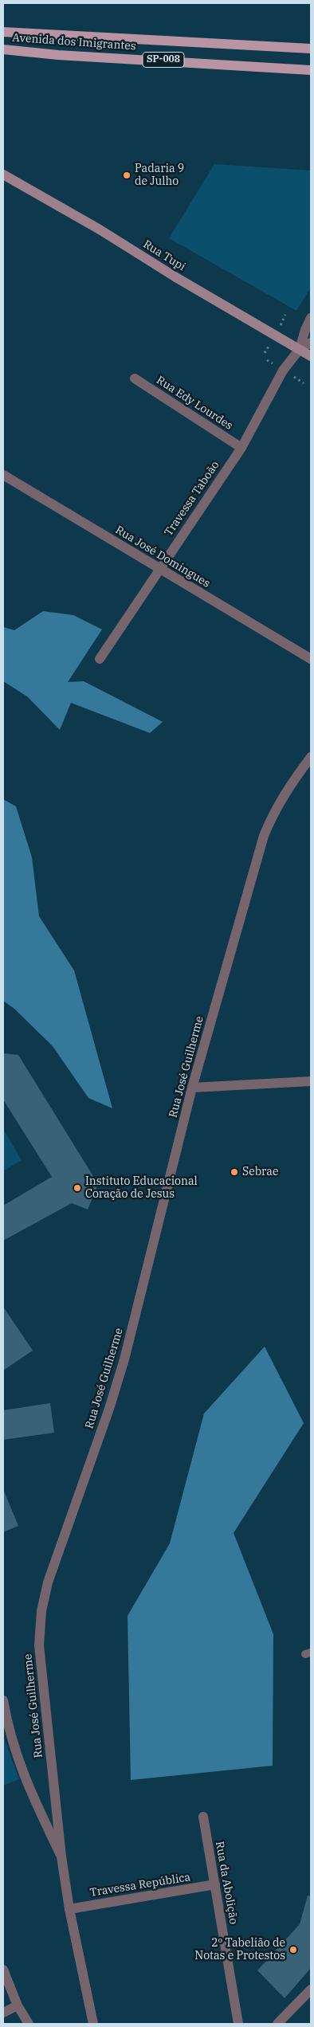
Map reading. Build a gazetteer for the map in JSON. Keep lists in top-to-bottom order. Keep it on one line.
{"streets":{"main road":["Avenida dos Imigrantes","SP-008","Rua Tupi"],"street":["Rua Edy Lourdes","Travessa Taboão","Rua José Domingues","Rua José Guilherme","Rua da Abolição","Travessa República"]},"crossings":[["Rua Tupi","Travessa Taboão"],["Rua Edy Lourdes","Travessa Taboão"],["Travessa Taboão","Rua José Domingues"],["Rua José Guilherme","Travessa República"],["Rua da Abolição","Travessa República"]],"places":["Padaria 9 de Julho","Sebrae","Instituto Educacional Coração de Jesus","2º Tabelião de Notas e Protestos"]}
